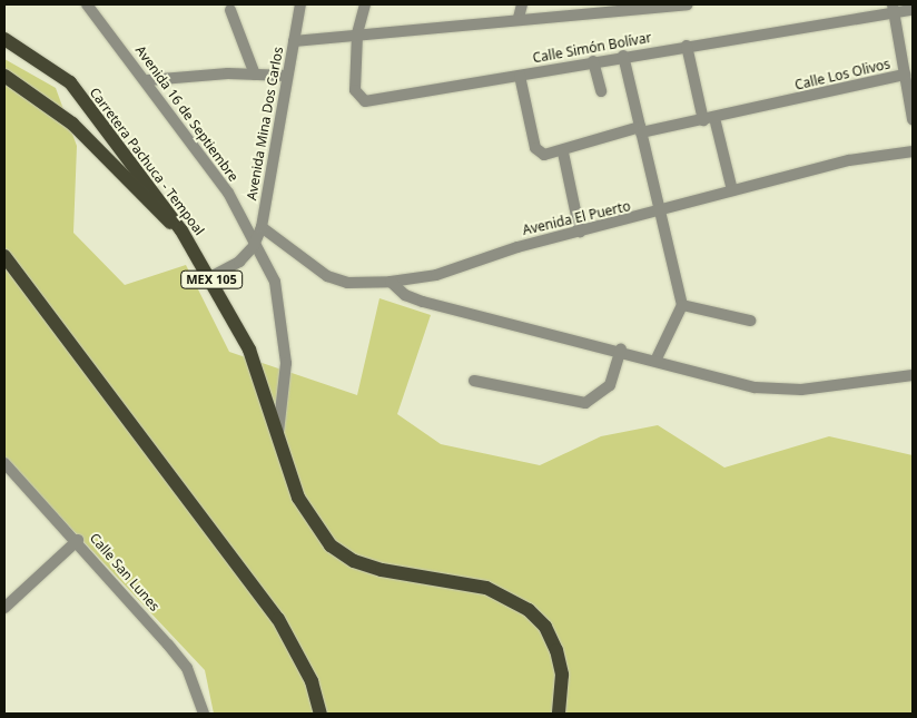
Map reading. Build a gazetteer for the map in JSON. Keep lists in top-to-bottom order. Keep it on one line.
{"streets":{"main road":["Carretera Pachuca - Tempoal","MEX 105"],"street":["Calle Simón Bolívar","Calle Los Olivos","Avenida 16 de Septiembre","Avenida Mina Dos Carlos","Avenida El Puerto","Calle San Lunes"]},"crossings":[["Avenida 16 de Septiembre","Avenida Mina Dos Carlos"],["Avenida Mina Dos Carlos","Avenida El Puerto"]]}
